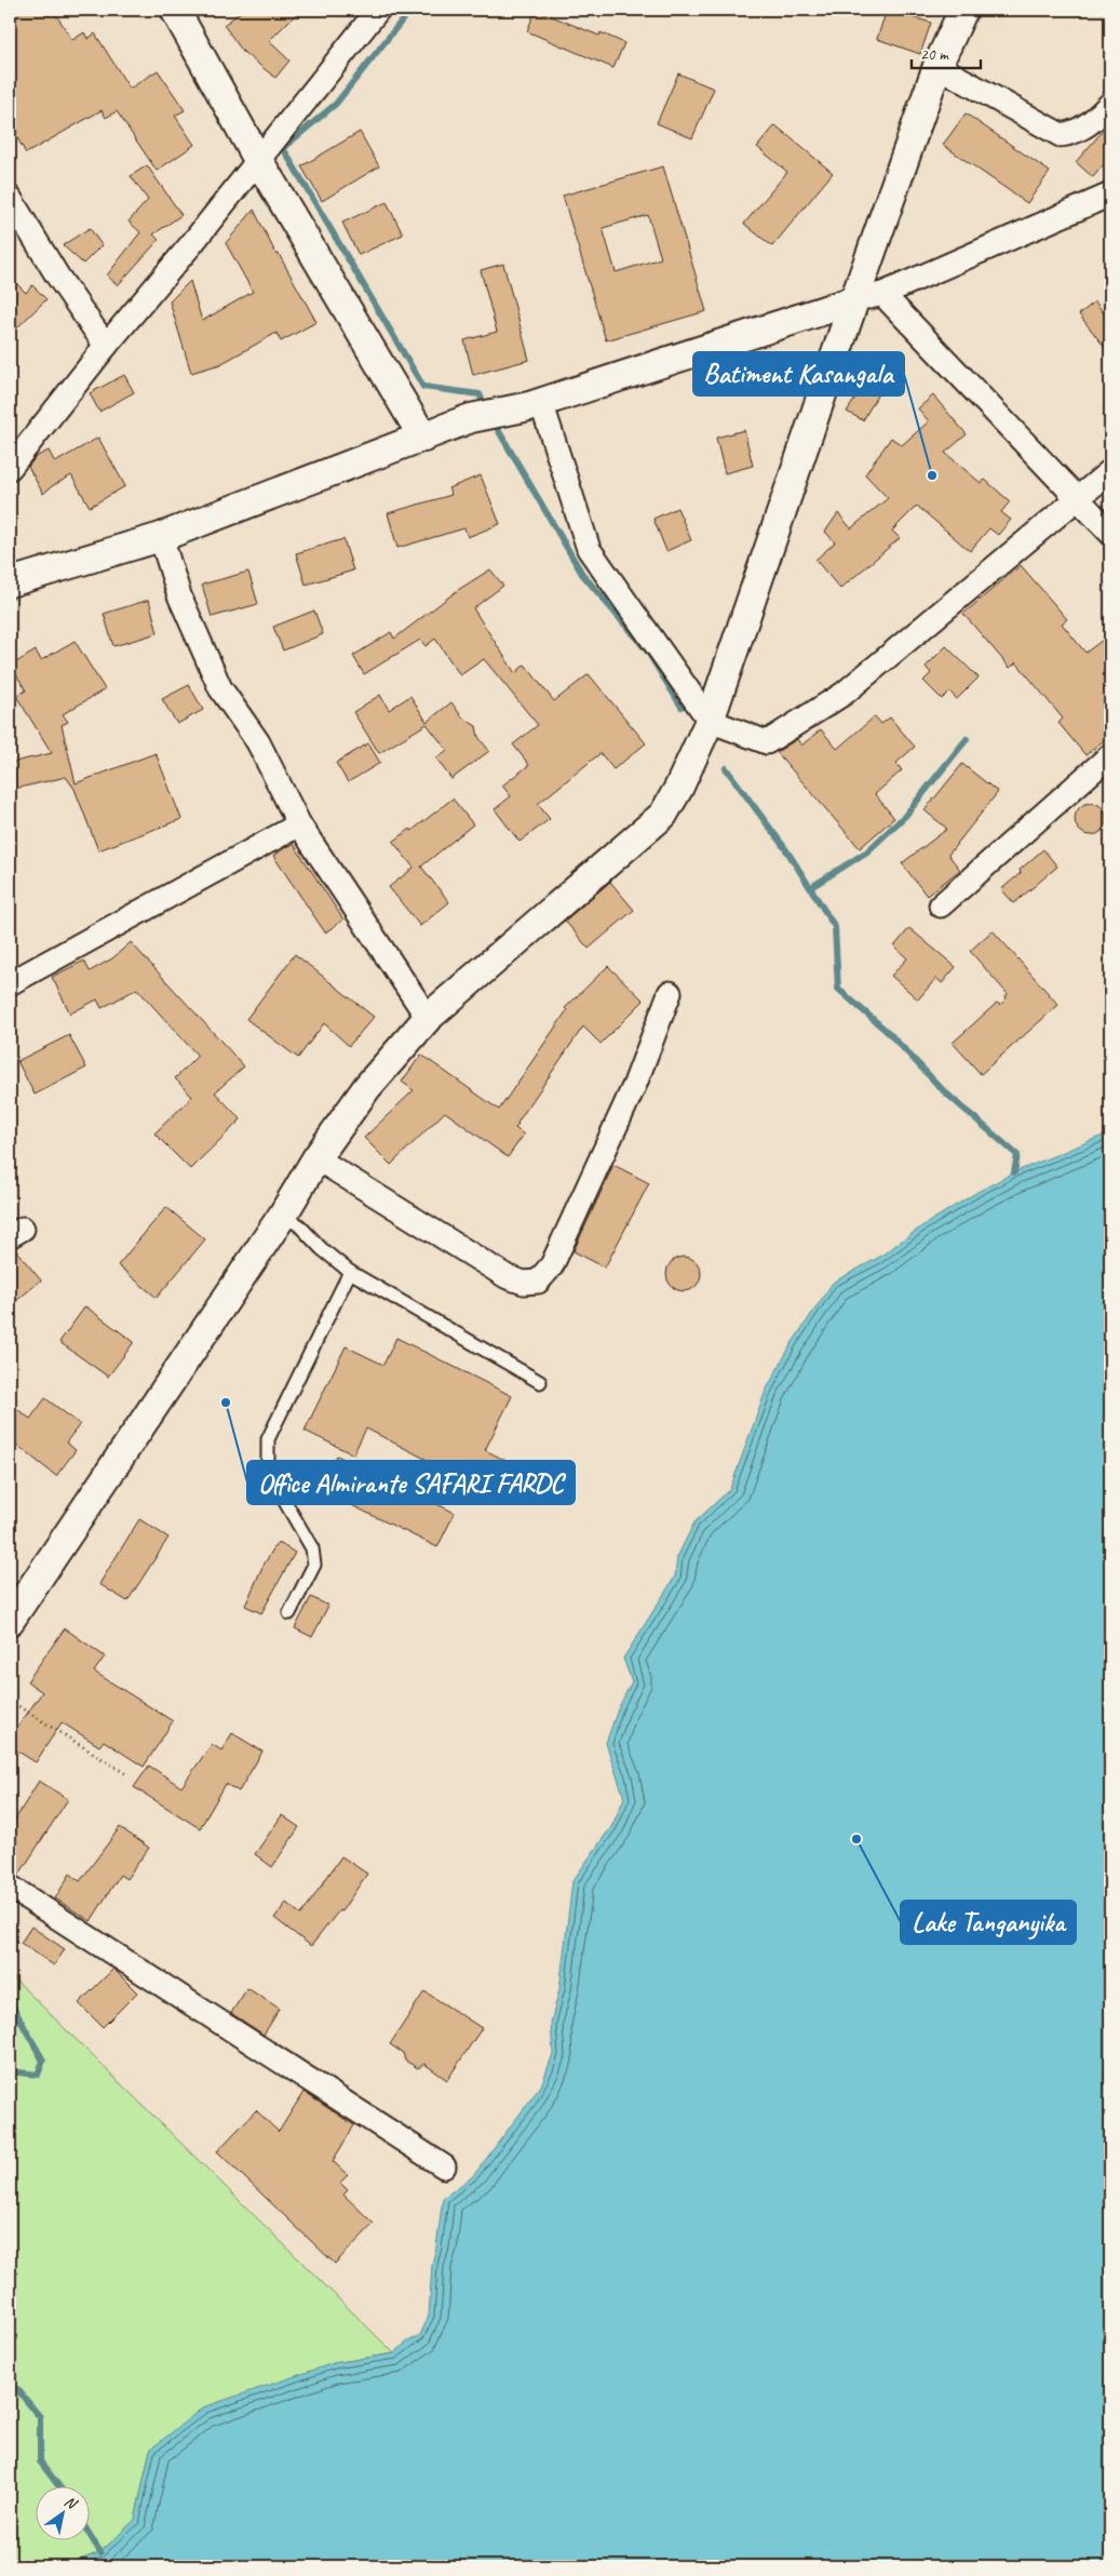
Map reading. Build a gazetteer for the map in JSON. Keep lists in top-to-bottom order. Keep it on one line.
{"places":["Batiment Kasangala","Office Almirante SAFARI FARDC","Lake Tanganyika"],"scale_bar":"20 m","north":"top right"}
